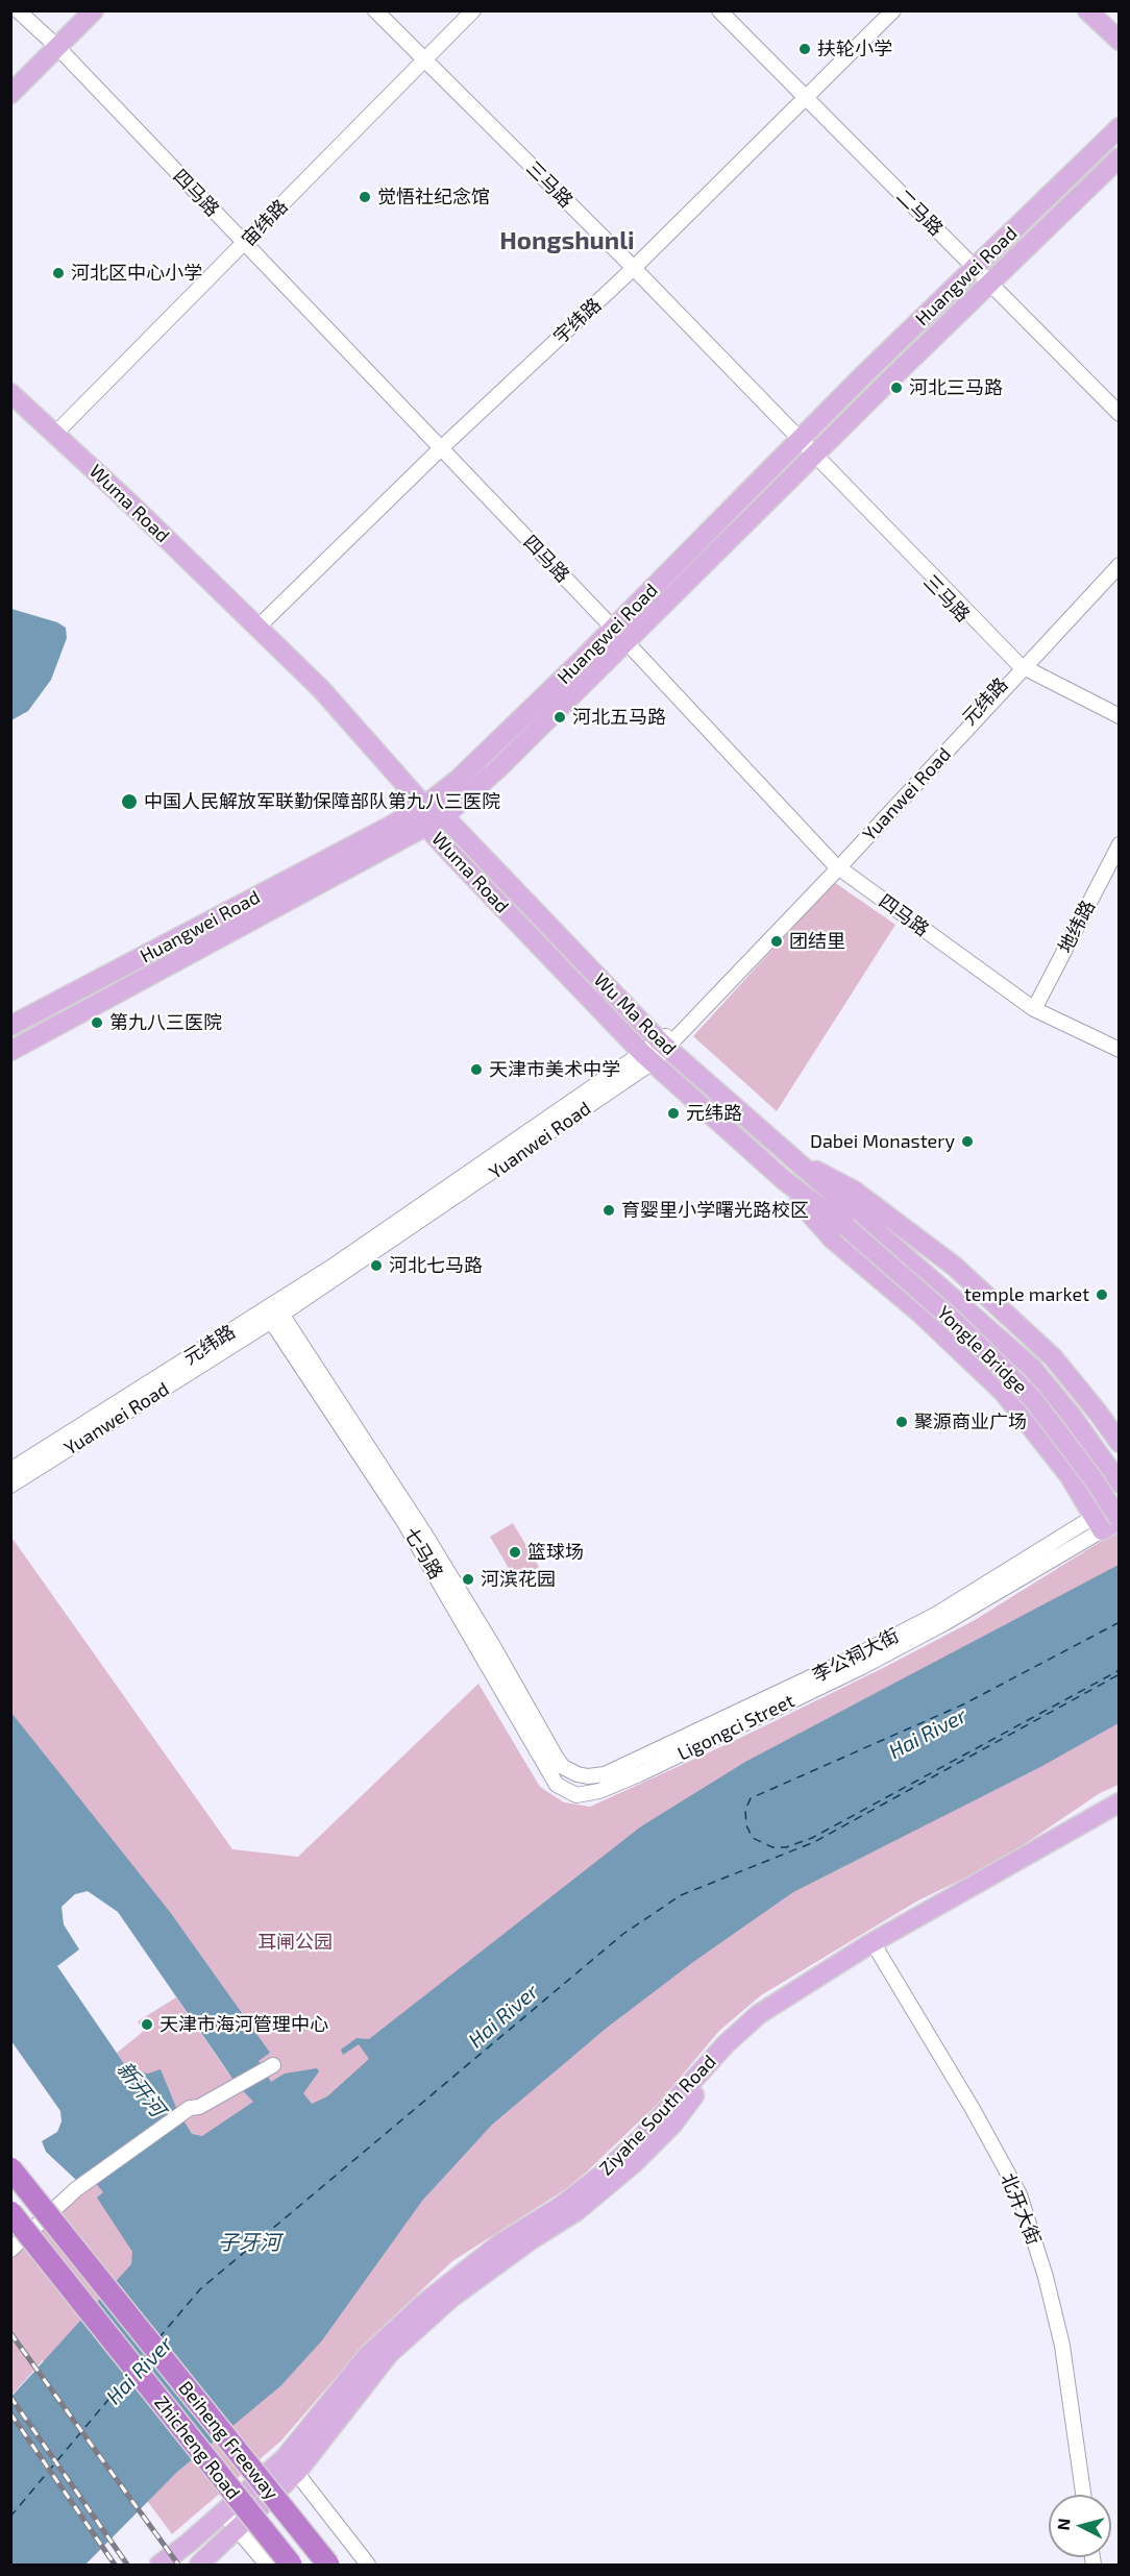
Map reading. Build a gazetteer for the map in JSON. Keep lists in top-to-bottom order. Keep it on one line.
{"streets":{"highway":["Beiheng Freeway","Zhicheng Road"],"main road":["Huangwei Road","Wuma Road","Wu Ma Road","Yongle Bridge","李公祠大街","Ligongci Street","Ziyahe South Road"],"street":["三马路","四马路","二马路","宙纬路","宇纬路","元纬路","Yuanwei Road","地纬路","七马路","北开大街"]},"crossings":[["三马路","宙纬路"],["三马路","Huangwei Road"],["三马路","宇纬路"],["三马路","元纬路"],["三马路","Yuanwei Road"],["四马路","宙纬路"],["四马路","Huangwei Road"],["四马路","宇纬路"],["四马路","Yuanwei Road"],["四马路","地纬路"],["二马路","Huangwei Road"],["二马路","宇纬路"],["宙纬路","Wuma Road"],["Huangwei Road","Wuma Road"],["Huangwei Road","Wu Ma Road"],["宇纬路","Wuma Road"],["Wuma Road","Yuanwei Road"],["Wuma Road","Wu Ma Road"],["Wuma Road","Yongle Bridge"],["元纬路","Yuanwei Road"],["元纬路","七马路"],["Yuanwei Road","Wu Ma Road"],["Yuanwei Road","七马路"],["Wu Ma Road","Yongle Bridge"],["Yongle Bridge","Ligongci Street"],["七马路","李公祠大街"],["七马路","Ligongci Street"],["李公祠大街","Ligongci Street"],["Ziyahe South Road","北开大街"]],"districts":["Hongshunli"],"water":["Hai River","新开河","子牙河"],"parks":["耳闸公园"],"places":["扶轮小学","觉悟社纪念馆","河北区中心小学","河北三马路","河北五马路","中国人民解放军联勤保障部队第九八三医院","团结里","第九八三医院","天津市美术中学","元纬路","Dabei Monastery","育婴里小学曙光路校区","河北七马路","temple market","聚源商业广场","篮球场","河滨花园","天津市海河管理中心"],"north":"left"}
